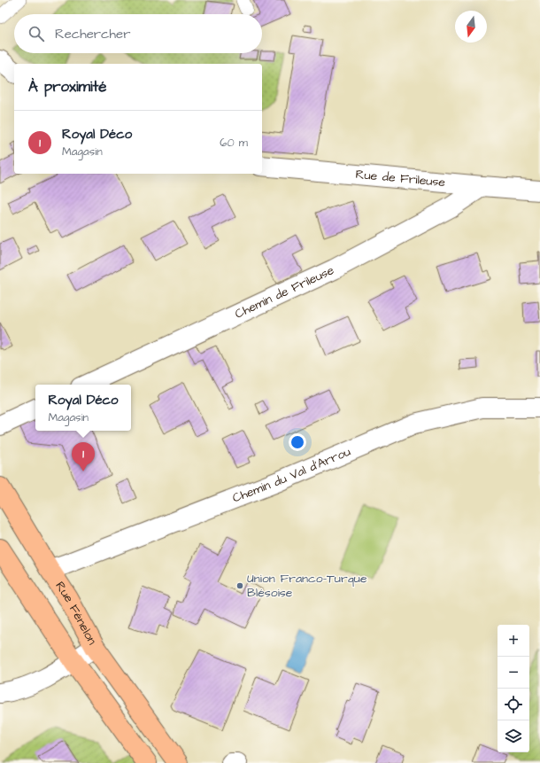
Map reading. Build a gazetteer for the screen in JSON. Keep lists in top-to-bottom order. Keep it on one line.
{"streets":{"main road":["Rue Fénelon"],"street":["Rue de Frileuse","Chemin de Frileuse","Chemin du Val d'Arrou"]},"crossings":[["Rue de Frileuse","Chemin de Frileuse"],["Chemin du Val d'Arrou","Rue Fénelon"]],"places":["Union Franco-Turque Blésoise"],"north":"bottom","page":{"search":"Rechercher","heading":"À proximité","list":[{"mark":"1","name":"Royal Déco","note":"Magasin","value":"60 m"}],"popup":["Royal Déco","Magasin"],"pins":"1","map_buttons":["+","−"]}}
